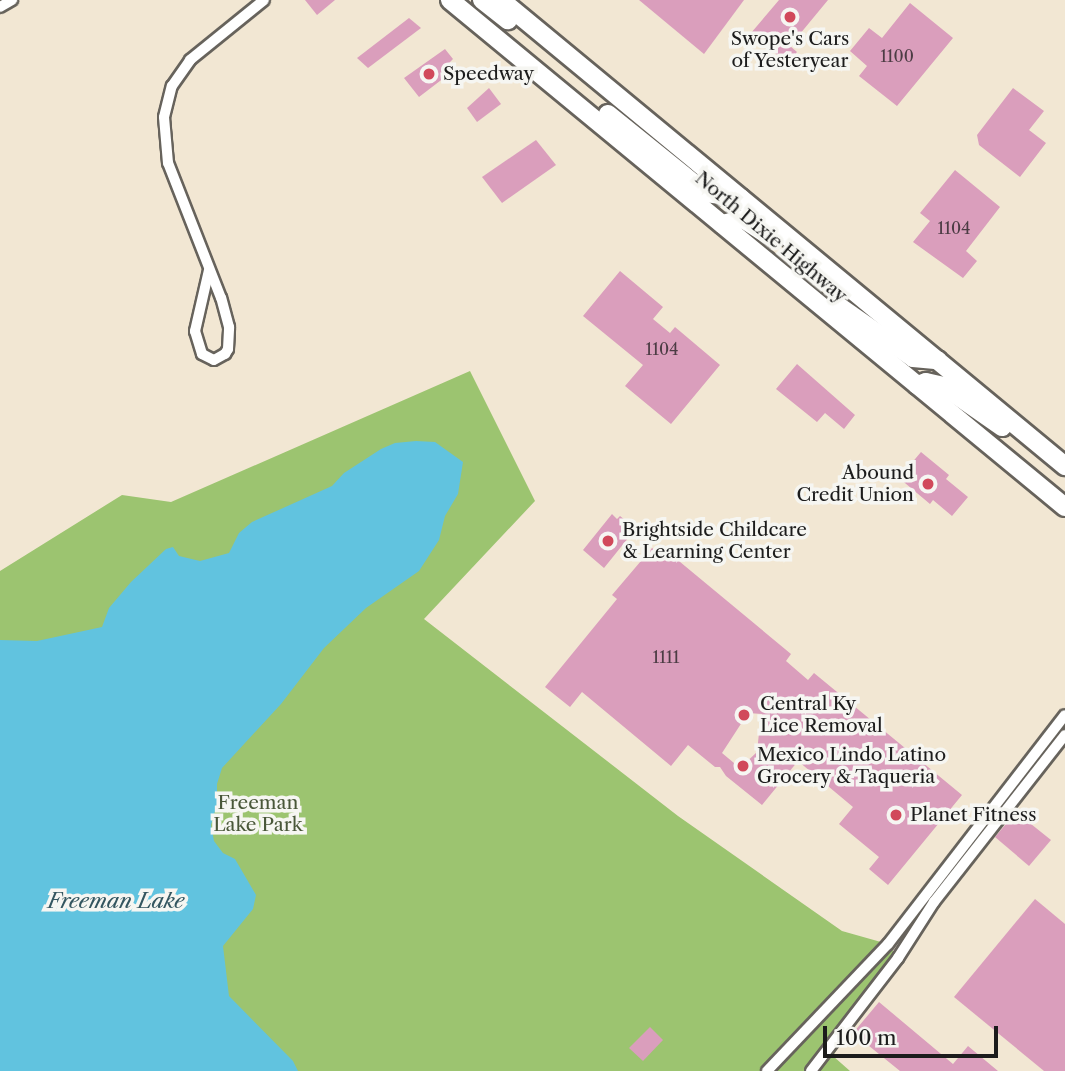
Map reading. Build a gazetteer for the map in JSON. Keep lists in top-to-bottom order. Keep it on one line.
{"streets":{"main road":["North Dixie Highway"]},"water":["Freeman Lake"],"parks":["Freeman Lake Park"],"places":["Swope's Cars of Yesteryear","Speedway","Abound Credit Union","Brightside Childcare & Learning Center","Central Ky Lice Removal","Mexico Lindo Latino Grocery & Taqueria","Planet Fitness"],"house_numbers":["1100","1104","1104","1111"],"scale_bar":"100 m"}
